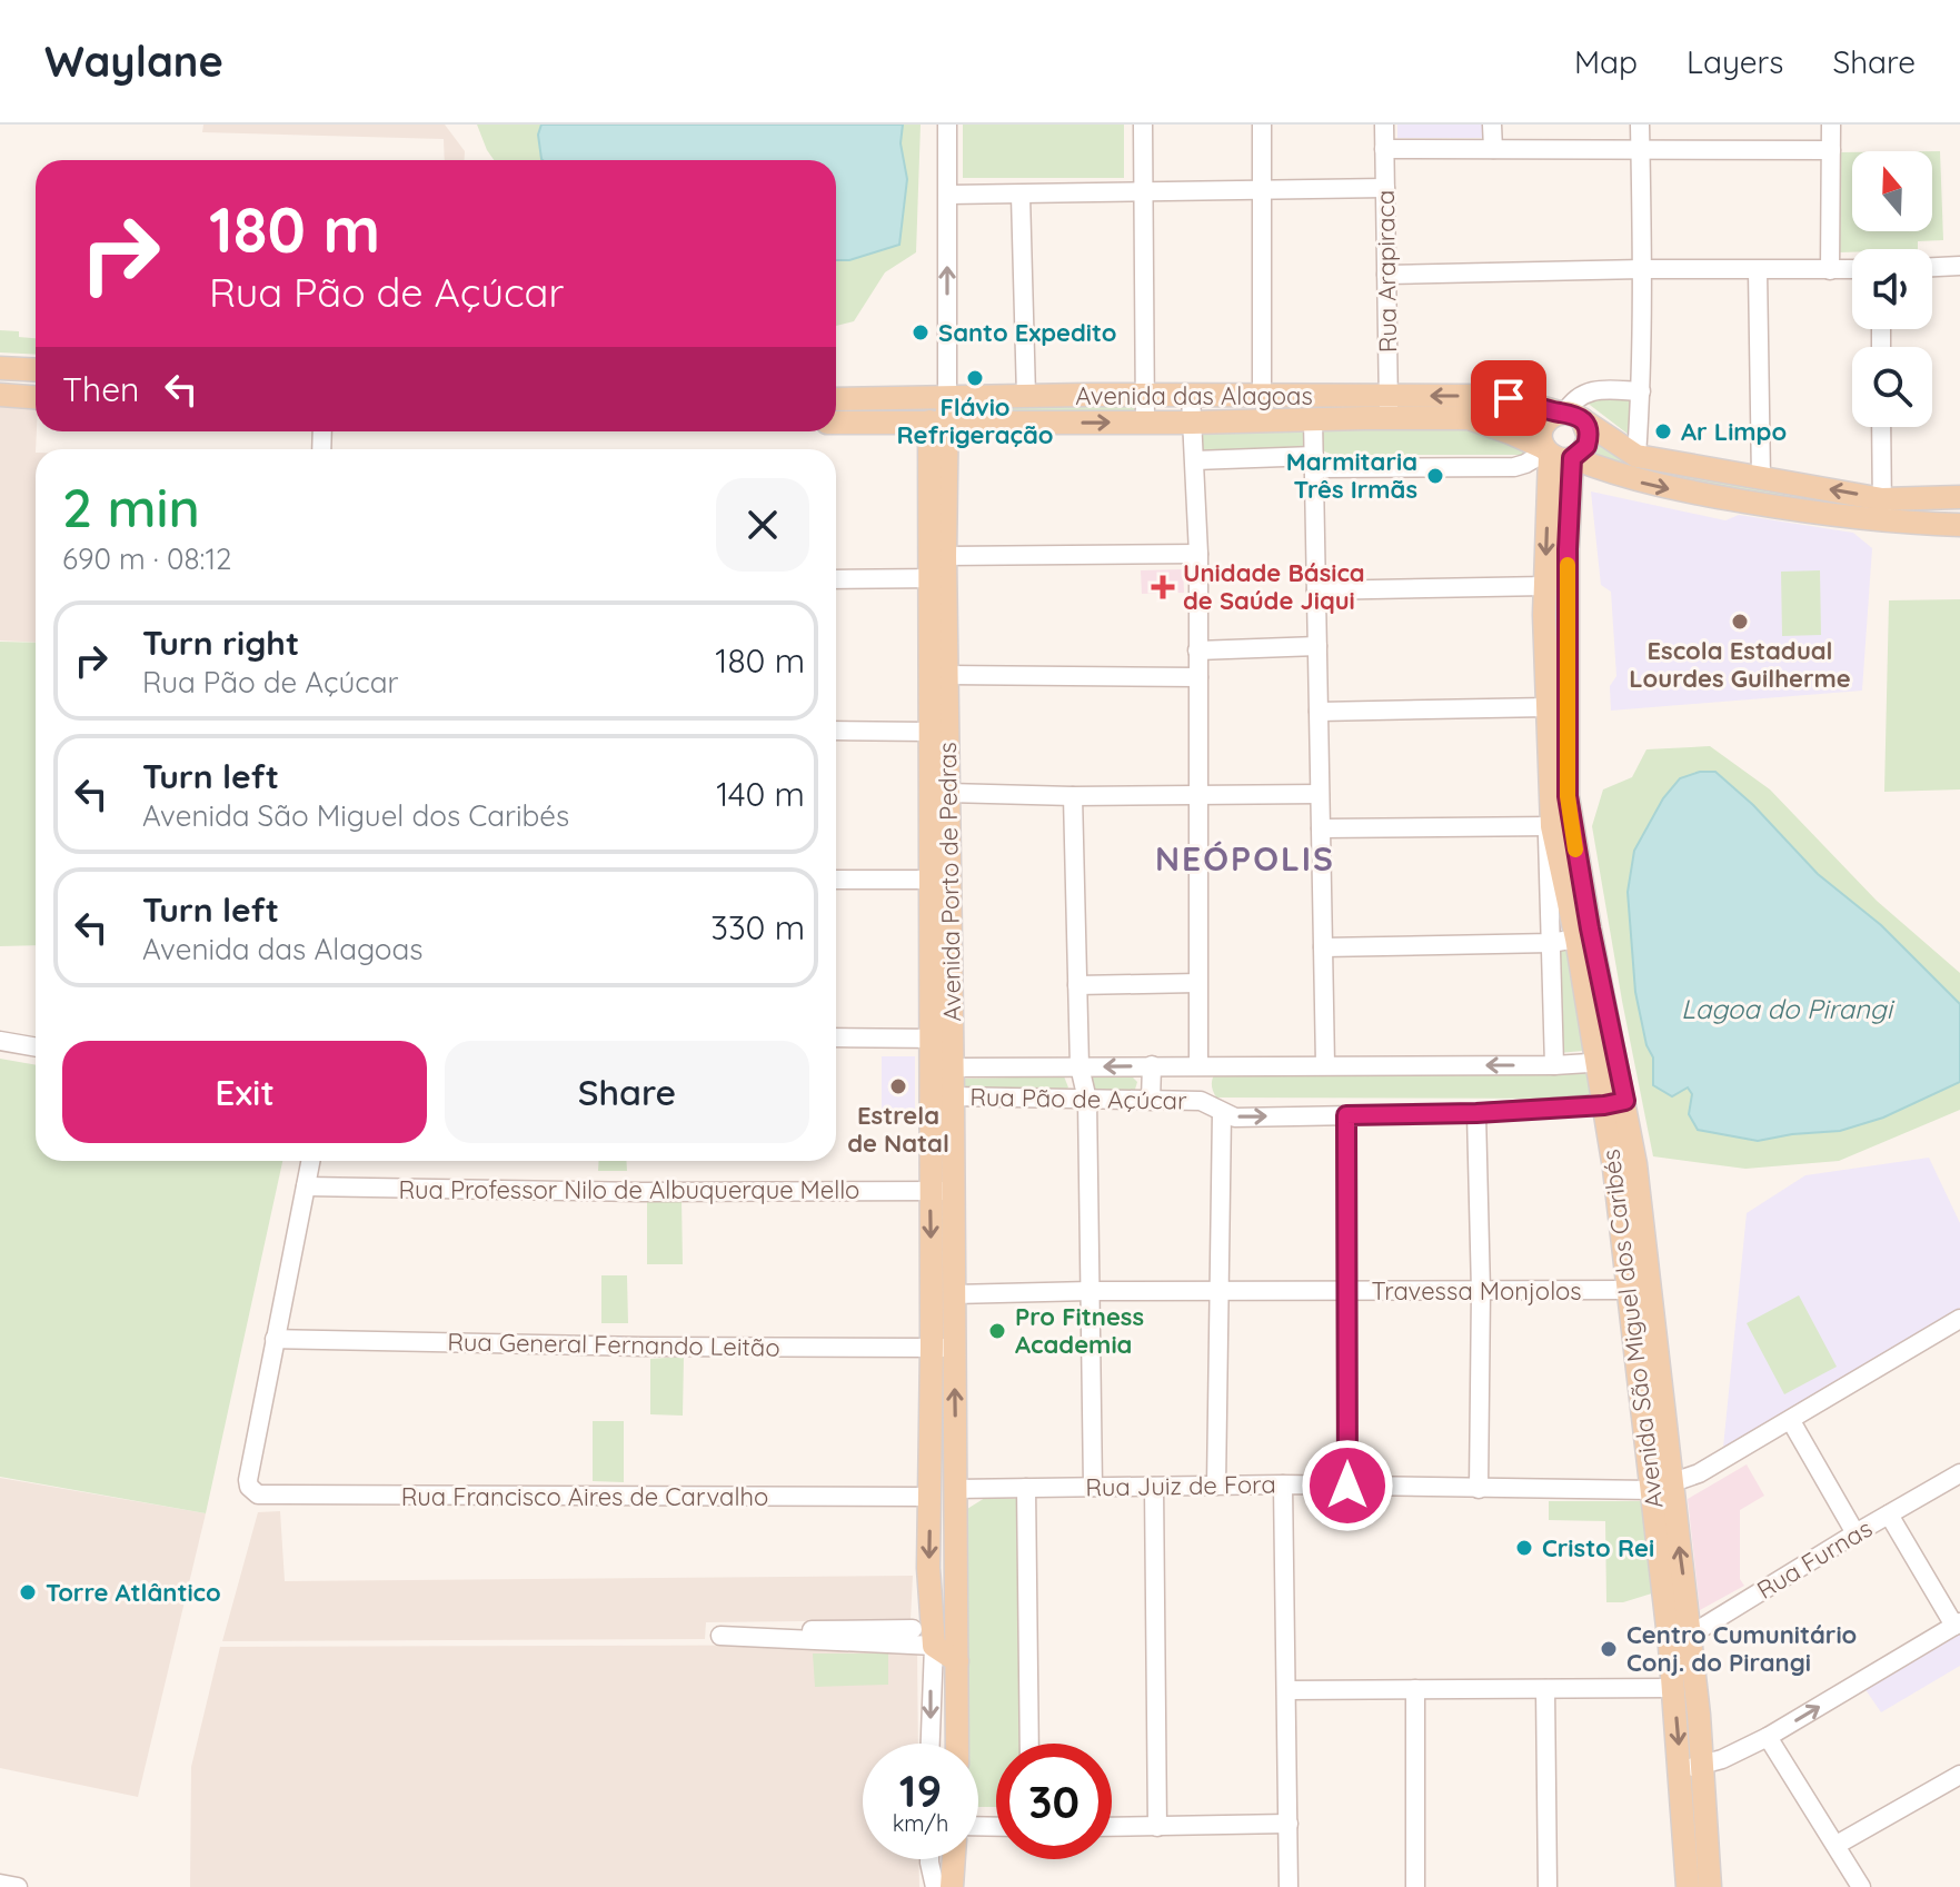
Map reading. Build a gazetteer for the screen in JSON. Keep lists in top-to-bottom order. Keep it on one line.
{"streets":{"main road":["Avenida das Alagoas","Avenida Porto de Pedras","Avenida São Miguel dos Caribés"],"street":["Rua Arapiraca","Rua Pão de Açúcar","Rua Professor Nilo de Albuquerque Mello","Travessa Monjolos","Rua General Fernando Leitão","Rua Juiz de Fora","Rua Francisco Aires de Carvalho","Rua Furnas"]},"crossings":[["Rua Arapiraca","Avenida das Alagoas"],["Avenida das Alagoas","Avenida Porto de Pedras"],["Avenida das Alagoas","Avenida São Miguel dos Caribés"],["Avenida Porto de Pedras","Rua Pão de Açúcar"],["Avenida Porto de Pedras","Rua Professor Nilo de Albuquerque Mello"],["Avenida Porto de Pedras","Travessa Monjolos"],["Avenida Porto de Pedras","Rua General Fernando Leitão"],["Avenida Porto de Pedras","Rua Juiz de Fora"],["Avenida Porto de Pedras","Rua Francisco Aires de Carvalho"],["Rua Pão de Açúcar","Avenida São Miguel dos Caribés"],["Travessa Monjolos","Avenida São Miguel dos Caribés"],["Avenida São Miguel dos Caribés","Rua Juiz de Fora"],["Avenida São Miguel dos Caribés","Rua Furnas"],["Rua General Fernando Leitão","Rua Francisco Aires de Carvalho"]],"districts":["NEÓPOLIS"],"water":["Lagoa do Pirangi"],"places":{"other":["Santo Expedito","Flávio Refrigeração","Ar Limpo","Marmitaria Três Irmãs","Escola Estadual Lourdes Guilherme","Estrela de Natal","Pro Fitness Academia","Cristo Rei","Torre Atlântico","Centro Cumunitário Conj. do Pirangi"],"health":["Unidade Básica de Saúde Jiqui"]},"north":"top","page":{"header":"Waylane","nav":["Map","Layers","Share"],"turn":["180 m","Rua Pão de Açúcar"],"then":"Then","heading":["2 min","690 m · 08:12"],"list":[{"name":"Turn right","note":"Rua Pão de Açúcar","value":"180 m"},{"name":"Turn left","note":"Avenida São Miguel dos Caribés","value":"140 m"},{"name":"Turn left","note":"Avenida das Alagoas","value":"330 m"}],"buttons":["Exit","Share"],"speed":"19 km/h","limit":"30"}}
